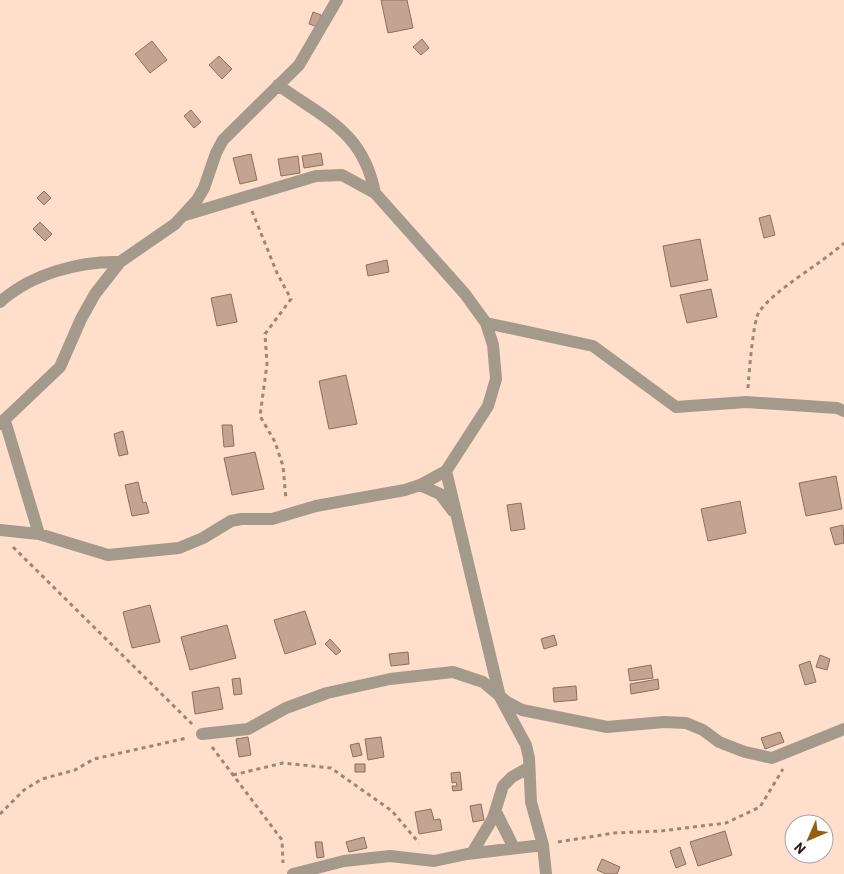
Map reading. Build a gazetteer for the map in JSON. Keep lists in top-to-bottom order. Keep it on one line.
{"north":"bottom left"}
